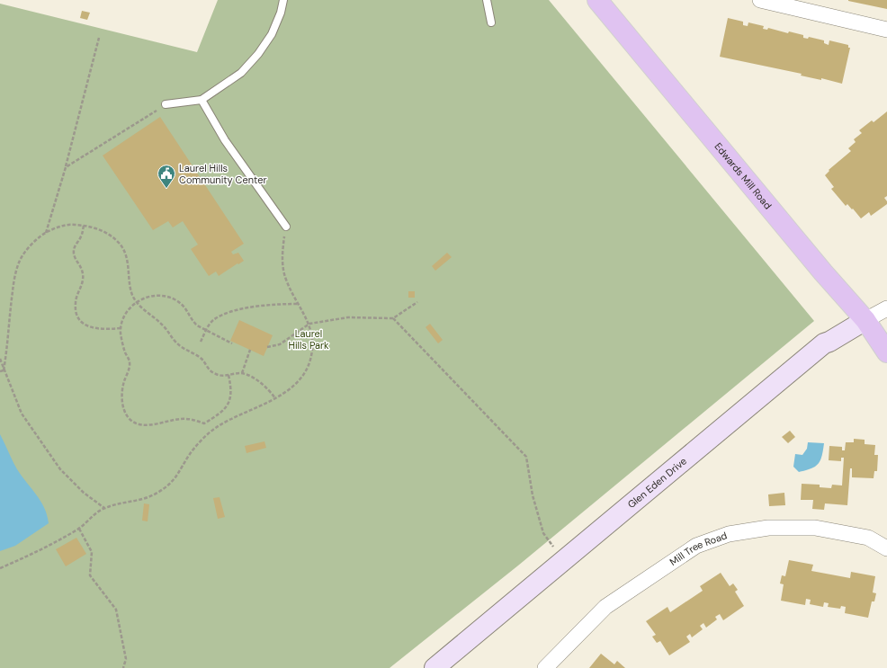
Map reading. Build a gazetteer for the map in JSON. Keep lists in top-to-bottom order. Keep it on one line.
{"streets":{"main road":["Edwards Mill Road","Glen Eden Drive"],"street":["Mill Tree Road"]},"crossings":[["Edwards Mill Road","Glen Eden Drive"]],"parks":["Laurel Hills Park"],"places":{"public building":["Laurel Hills Community Center"]}}
